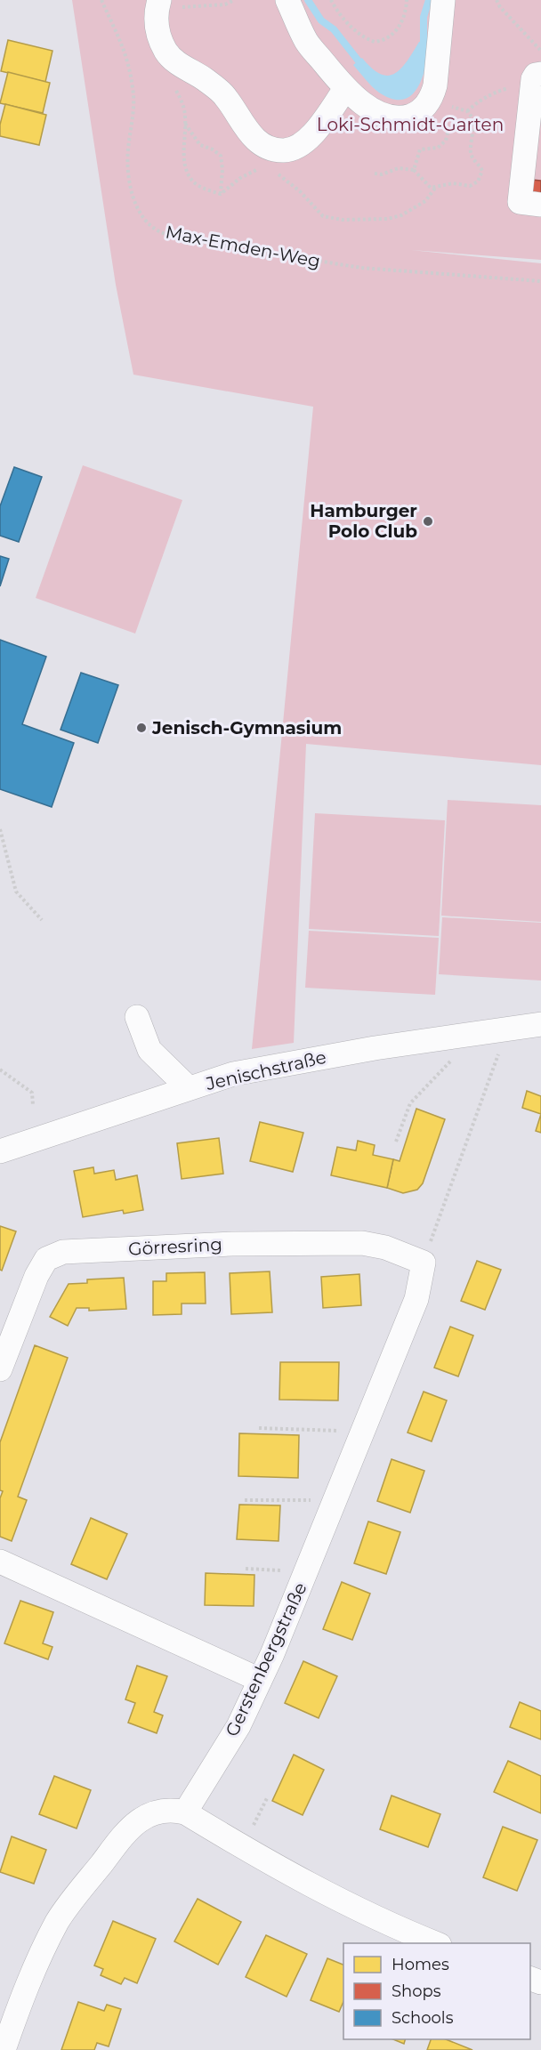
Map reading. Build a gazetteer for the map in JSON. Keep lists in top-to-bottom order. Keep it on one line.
{"streets":{"street":["Jenischstraße","Görresring","Gerstenbergstraße"],"path":["Max-Emden-Weg"]},"crossings":[["Görresring","Gerstenbergstraße"]],"parks":["Loki-Schmidt-Garten"],"places":["Hamburger Polo Club","Jenisch-Gymnasium"],"legend":["Homes","Shops","Schools"]}
